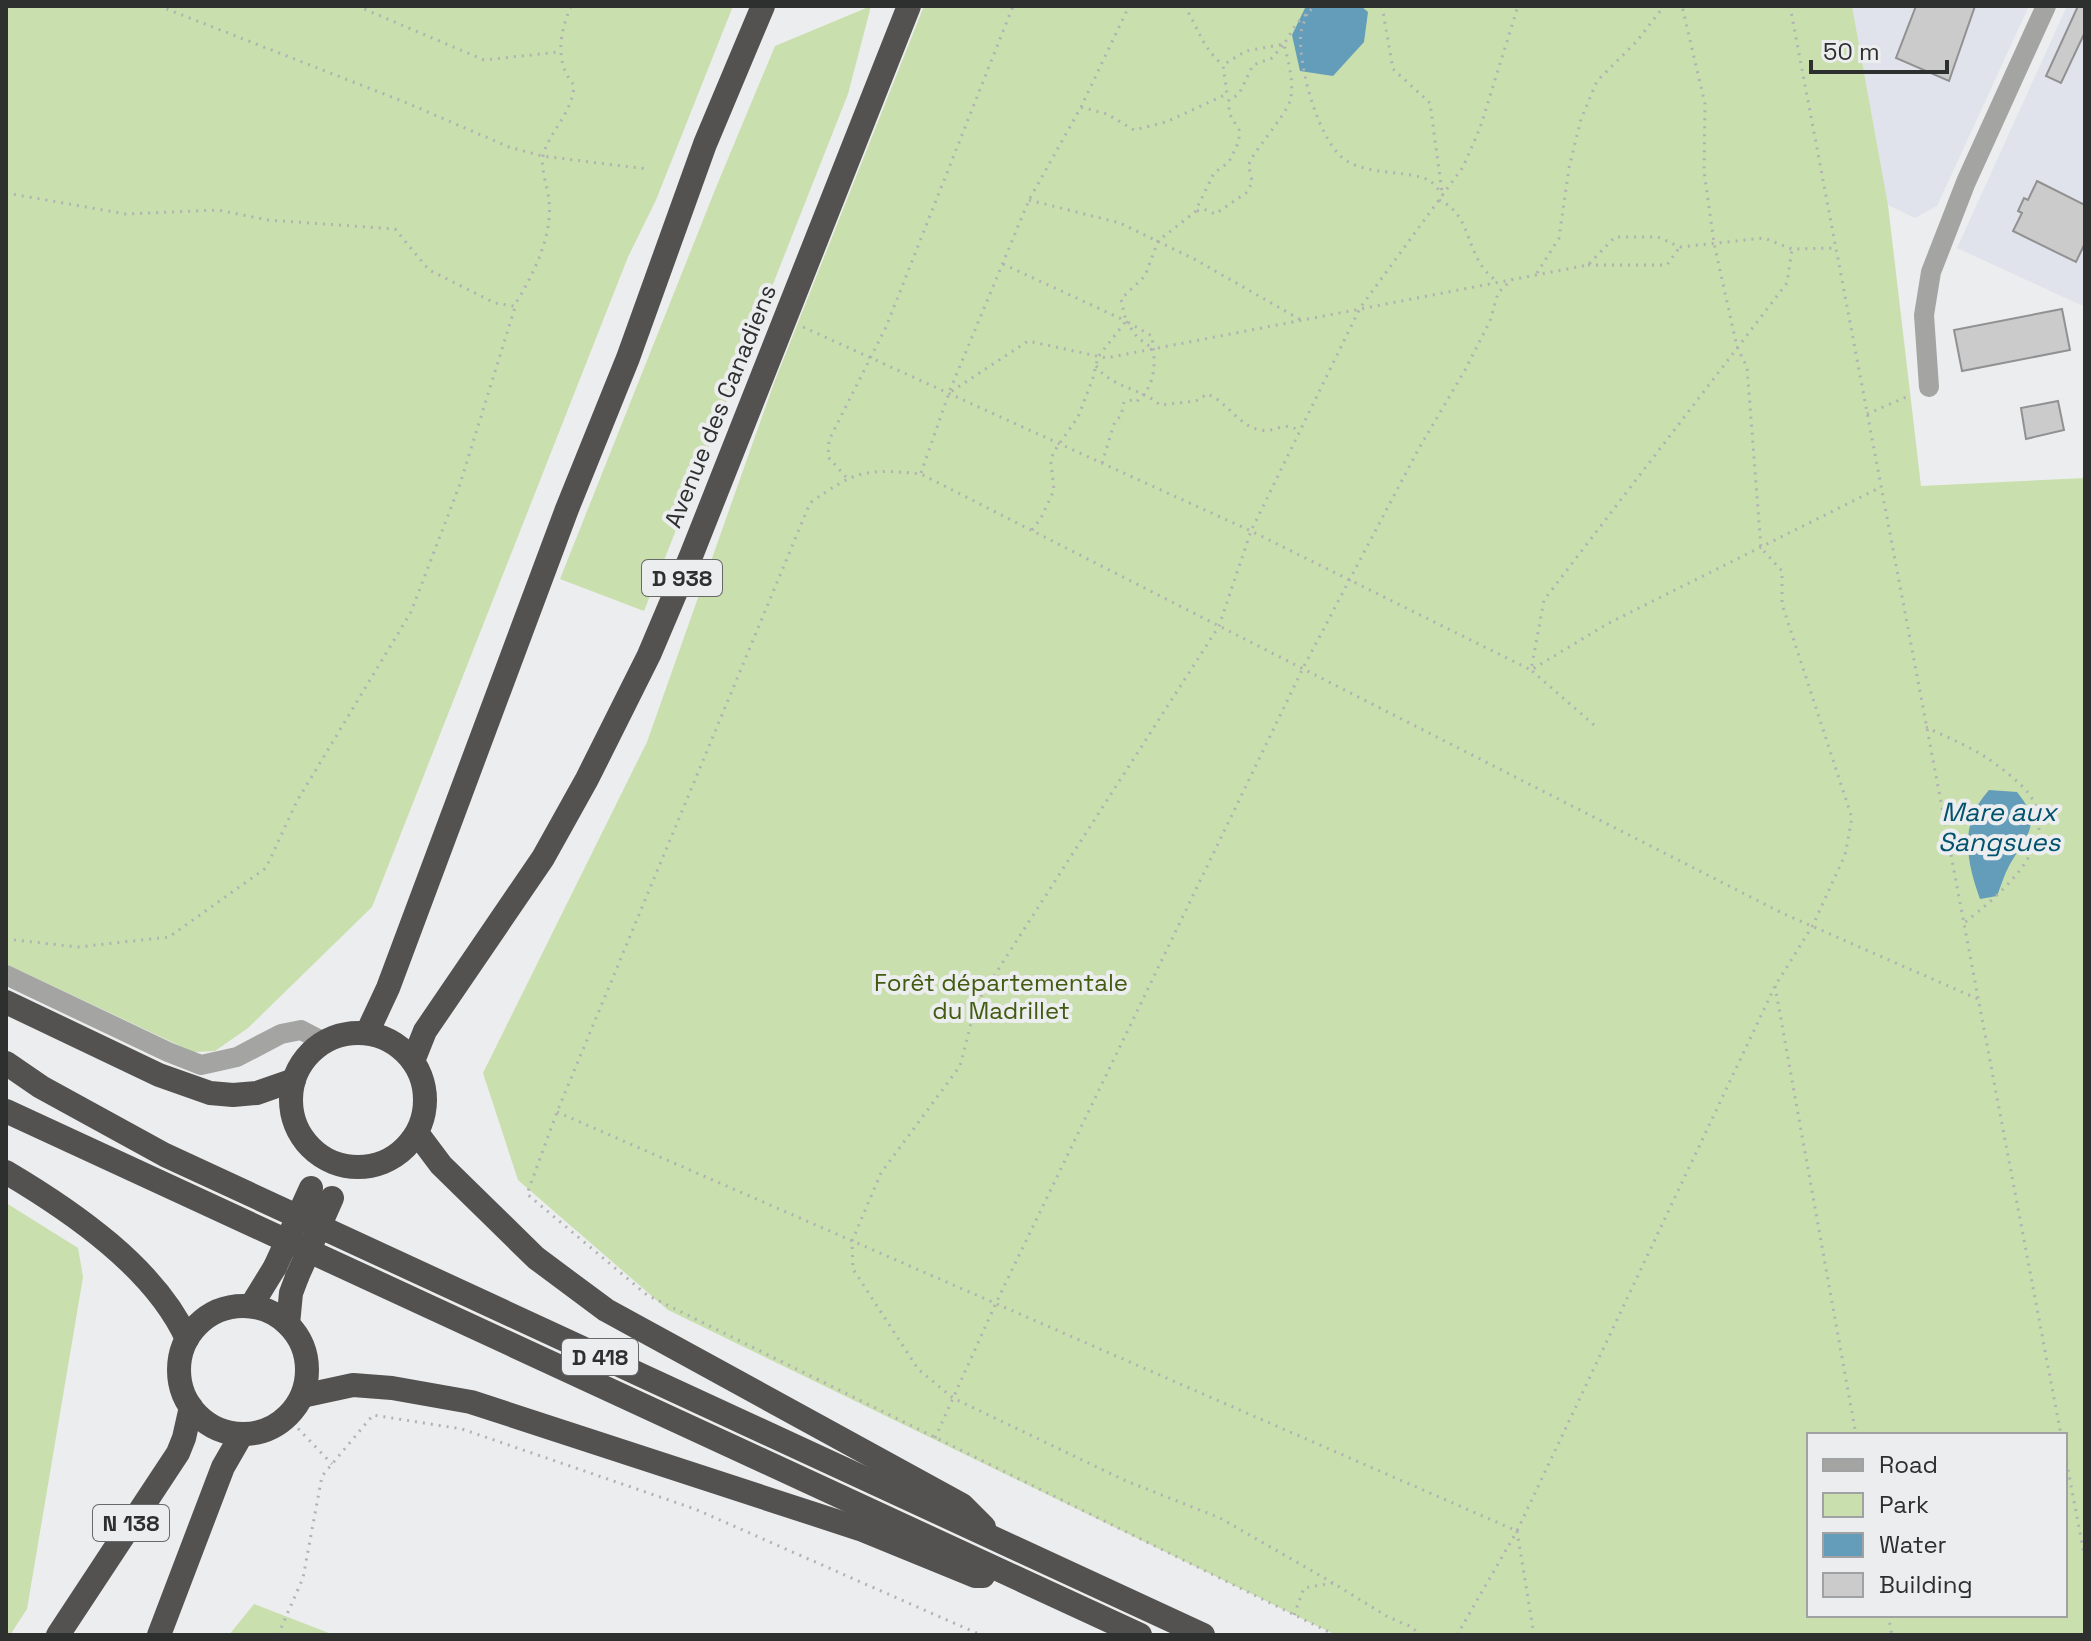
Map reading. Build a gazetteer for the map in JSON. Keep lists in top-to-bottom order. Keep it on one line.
{"streets":{"highway":["Avenue des Canadiens","D 938","D 418","N 138"]},"water":["Mare aux Sangsues"],"parks":["Forêt départementale du Madrillet"],"legend":["Road","Park","Water","Building"],"scale_bar":"50 m"}
